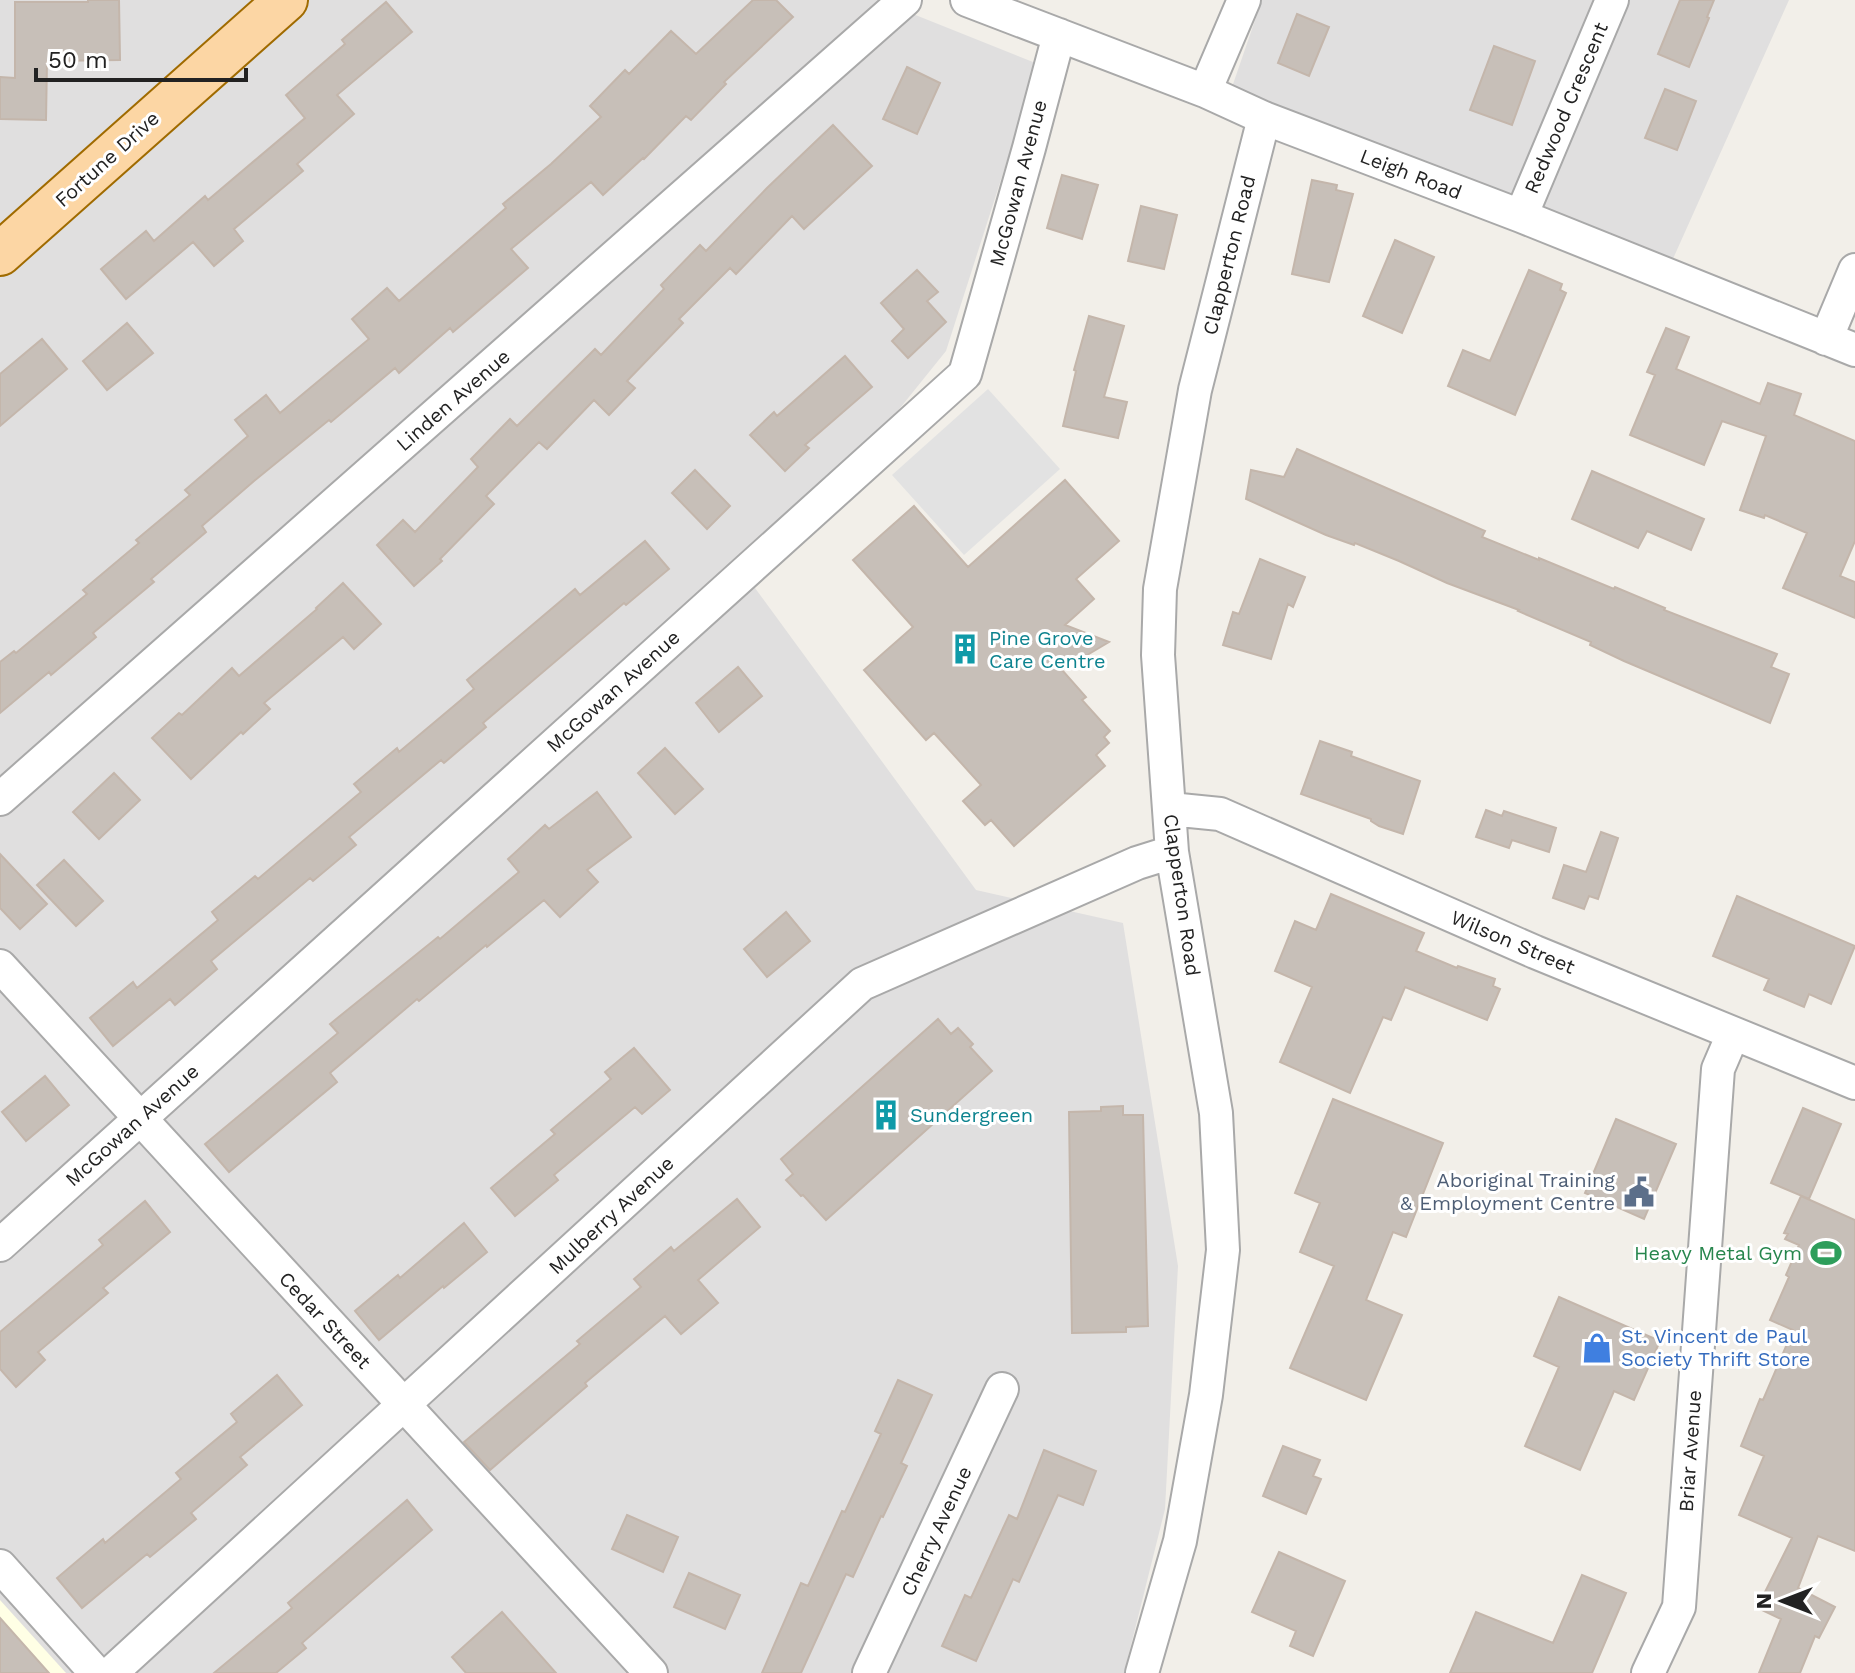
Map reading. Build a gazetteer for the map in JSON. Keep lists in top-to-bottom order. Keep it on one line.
{"streets":{"main road":["Fortune Drive"],"street":["Redwood Crescent","Leigh Road","McGowan Avenue","Clapperton Road","Linden Avenue","Wilson Street","Mulberry Avenue","Cedar Street","Briar Avenue","Cherry Avenue"]},"crossings":[["Redwood Crescent","Leigh Road"],["Leigh Road","McGowan Avenue"],["Leigh Road","Clapperton Road"],["McGowan Avenue","Cedar Street"],["Clapperton Road","Wilson Street"],["Clapperton Road","Mulberry Avenue"],["Wilson Street","Briar Avenue"],["Mulberry Avenue","Cedar Street"]],"places":{"building":["Pine Grove Care Centre","Sundergreen"],"public building":["Aboriginal Training & Employment Centre"],"sports":["Heavy Metal Gym"],"shop":["St. Vincent de Paul Society Thrift Store"]},"scale_bar":"50 m","north":"left"}
